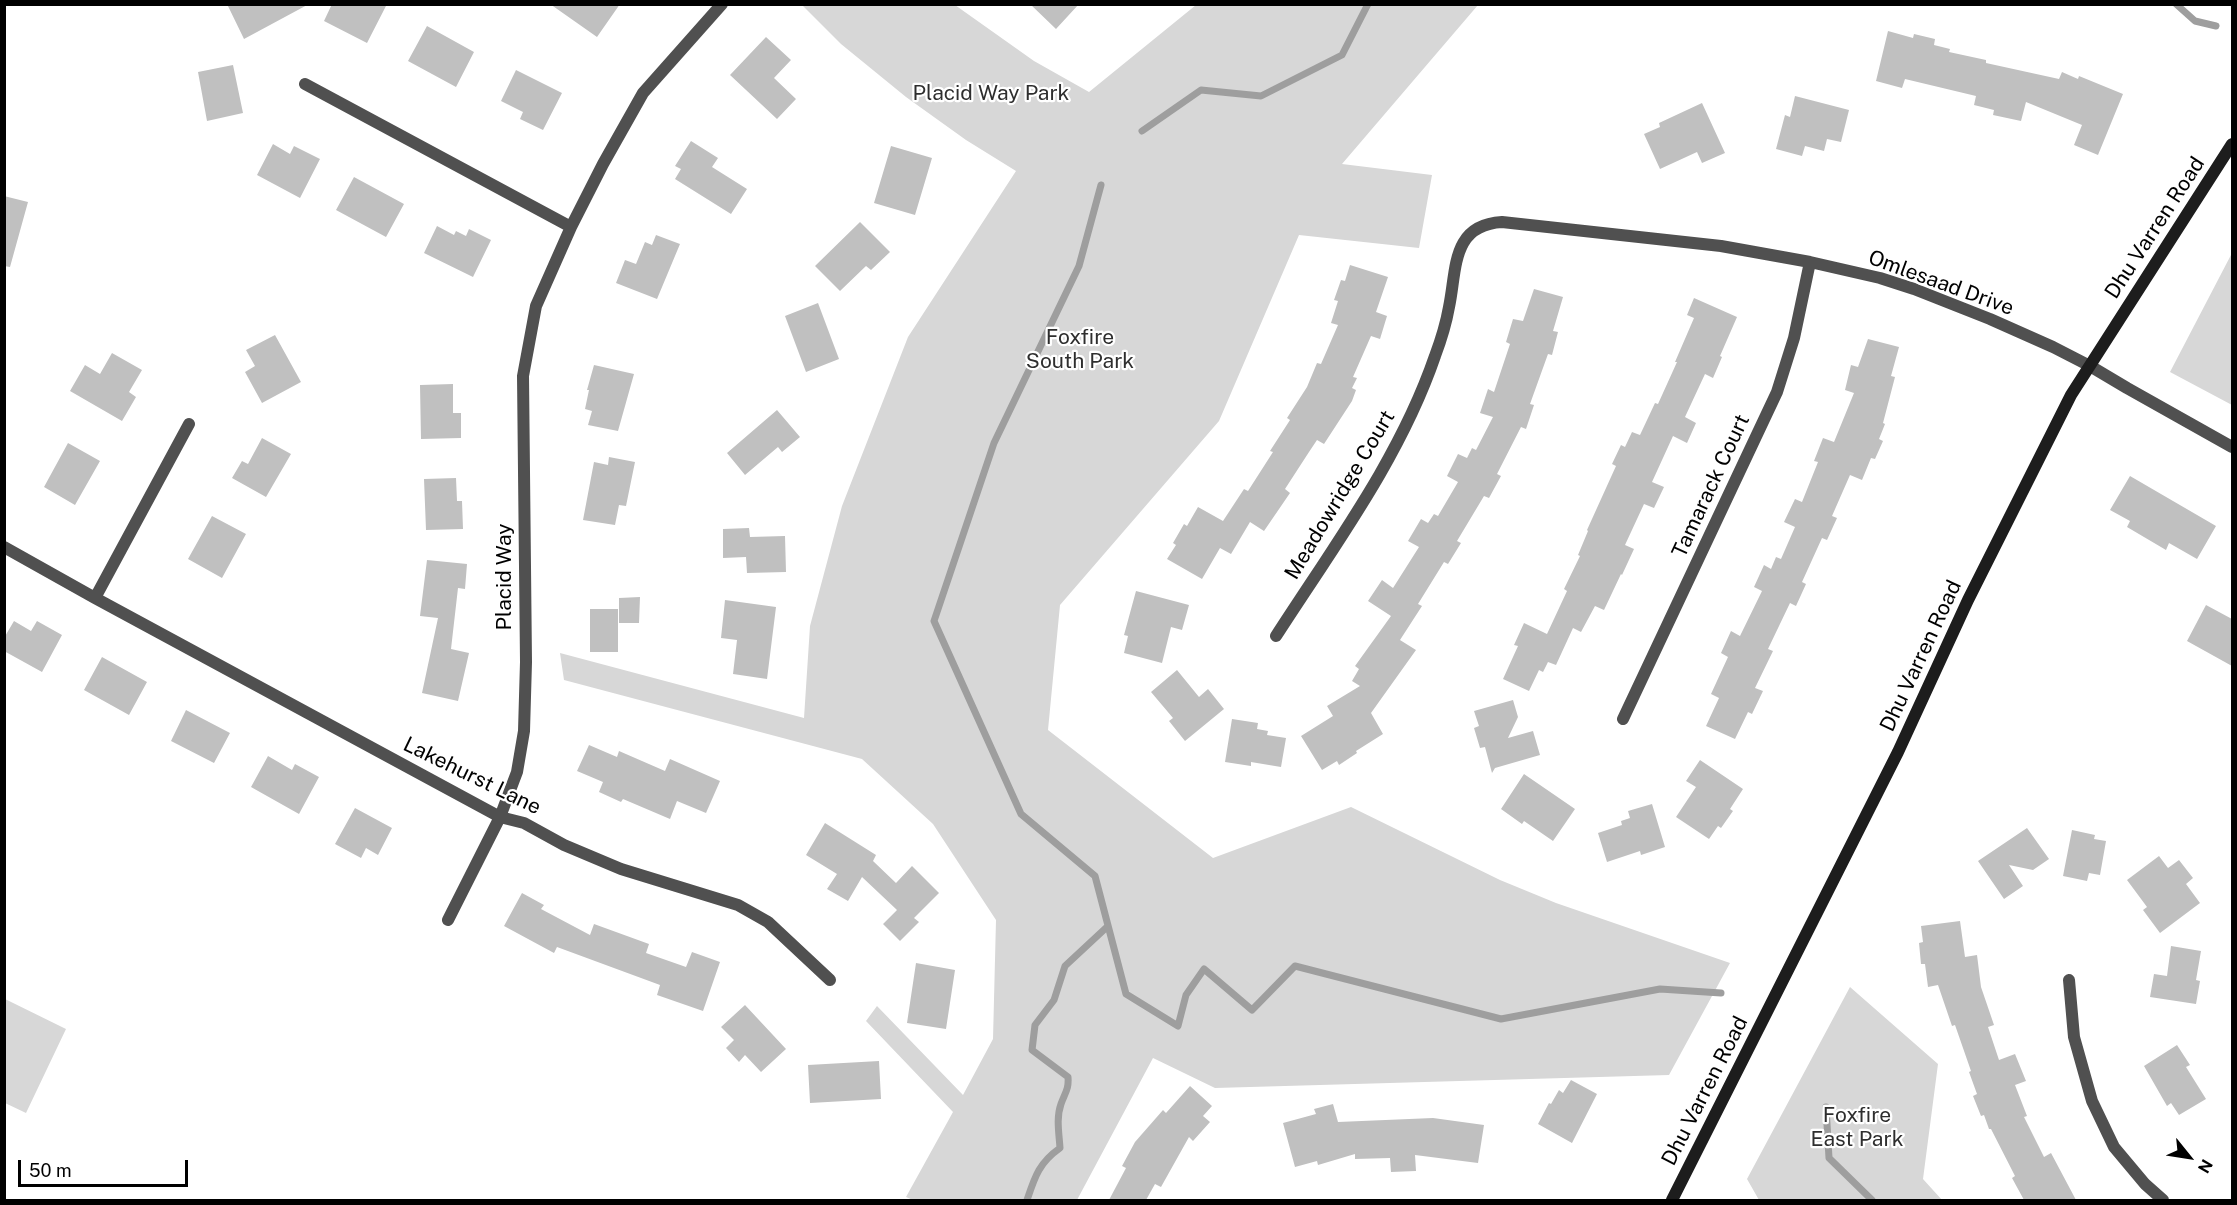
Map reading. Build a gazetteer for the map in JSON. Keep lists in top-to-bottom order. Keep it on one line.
{"streets":{"main road":["Dhu Varren Road"],"street":["Omlesaad Drive","Tamarack Court","Meadowridge Court","Placid Way","Lakehurst Lane"]},"crossings":[["Dhu Varren Road","Omlesaad Drive"],["Omlesaad Drive","Tamarack Court"],["Omlesaad Drive","Meadowridge Court"],["Placid Way","Lakehurst Lane"]],"parks":["Placid Way Park","Foxfire South Park","Foxfire East Park"],"scale_bar":"50 m","north":"bottom right"}
